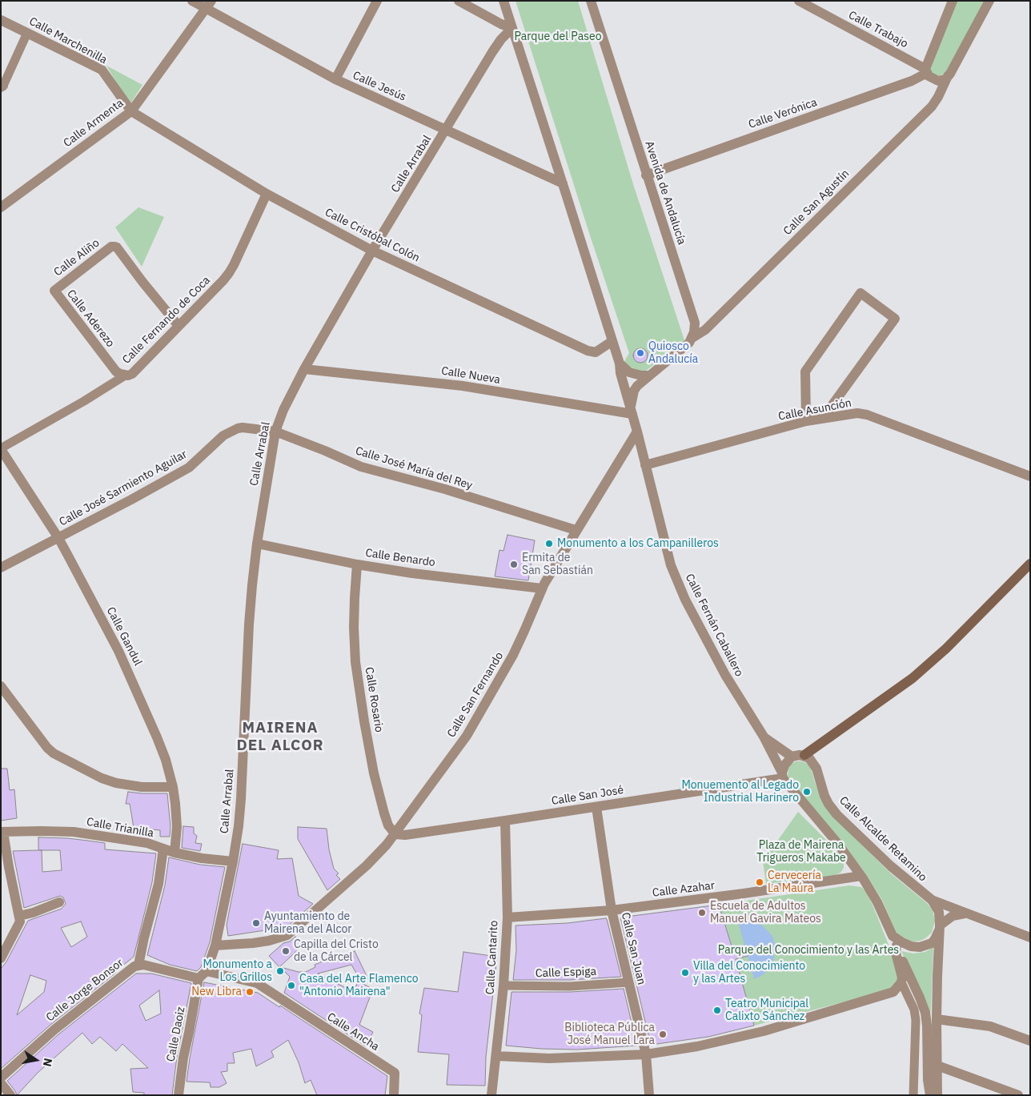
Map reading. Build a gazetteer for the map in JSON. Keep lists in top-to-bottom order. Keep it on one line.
{"streets":{"street":["Calle Trabajo","Calle Marchenilla","Calle Jesús","Calle Verónica","Calle Armenta","Calle Arrabal","Avenida de Andalucía","Calle San Agustín","Calle Cristóbal Colón","Calle Aliño","Calle Aderezo","Calle Fernando de Coca","Calle Nueva","Calle Asunción","Calle José María del Rey","Calle José Sarmiento Aguilar","Calle Benardo","Calle Fernán Caballero","Calle Gandul","Calle San Fernando","Calle Rosario","Calle San José","Calle Trianilla","Calle Alcalde Retamino","Calle Azahar","Calle San Juan","Calle Cantarito","Calle Espiga","Calle Jorge Bonsor","Calle Ancha","Calle Daoiz"]},"crossings":[["Calle Trabajo","Calle Verónica"],["Calle Trabajo","Calle San Agustín"],["Calle Marchenilla","Calle Armenta"],["Calle Marchenilla","Calle Cristóbal Colón"],["Calle Jesús","Calle Armenta"],["Calle Jesús","Calle Arrabal"],["Calle Verónica","Avenida de Andalucía"],["Calle Armenta","Calle Cristóbal Colón"],["Calle Arrabal","Calle Cristóbal Colón"],["Calle Arrabal","Calle Nueva"],["Calle Arrabal","Calle José María del Rey"],["Calle Arrabal","Calle José Sarmiento Aguilar"],["Calle Arrabal","Calle Benardo"],["Calle Arrabal","Calle San Fernando"],["Calle Arrabal","Calle Trianilla"],["Calle Arrabal","Calle Ancha"],["Avenida de Andalucía","Calle San Agustín"],["Calle Cristóbal Colón","Calle Fernando de Coca"],["Calle Aliño","Calle Aderezo"],["Calle Aliño","Calle Fernando de Coca"],["Calle Aderezo","Calle Fernando de Coca"],["Calle Fernando de Coca","Calle Gandul"],["Calle Nueva","Calle Fernán Caballero"],["Calle Asunción","Calle Fernán Caballero"],["Calle José María del Rey","Calle José Sarmiento Aguilar"],["Calle José María del Rey","Calle San Fernando"],["Calle José Sarmiento Aguilar","Calle Gandul"],["Calle Benardo","Calle San Fernando"],["Calle Benardo","Calle Rosario"],["Calle Fernán Caballero","Calle San Fernando"],["Calle Fernán Caballero","Calle San José"],["Calle Gandul","Calle Trianilla"],["Calle San Fernando","Calle Rosario"],["Calle San Fernando","Calle San José"],["Calle Rosario","Calle San José"],["Calle San José","Calle San Juan"],["Calle San José","Calle Cantarito"],["Calle Azahar","Calle San Juan"],["Calle Azahar","Calle Cantarito"],["Calle San Juan","Calle Espiga"],["Calle Cantarito","Calle Espiga"],["Calle Jorge Bonsor","Calle Daoiz"]],"districts":["MAIRENA DEL ALCOR"],"parks":["Parque del Paseo","Plaza de Mairena Trigueros Makabe","Parque del Conocimiento y las Artes"],"places":["Quiosco Andalucía","Monumento a los Campanilleros","Ermita de San Sebastián","Monuemento al Legado Industrial Harinero","Cervecería La Maúra","Escuela de Adultos Manuel Gavira Mateos","Ayuntamiento de Mairena del Alcor","Capilla del Cristo de la Cárcel","Monumento a Los Grillos","Villa del Conocimiento y las Artes","Casa del Arte Flamenco \"Antonio Mairena\"","New Libra","Teatro Municipal Calixto Sánchez","Biblioteca Pública José Manuel Lara"],"north":"right"}
